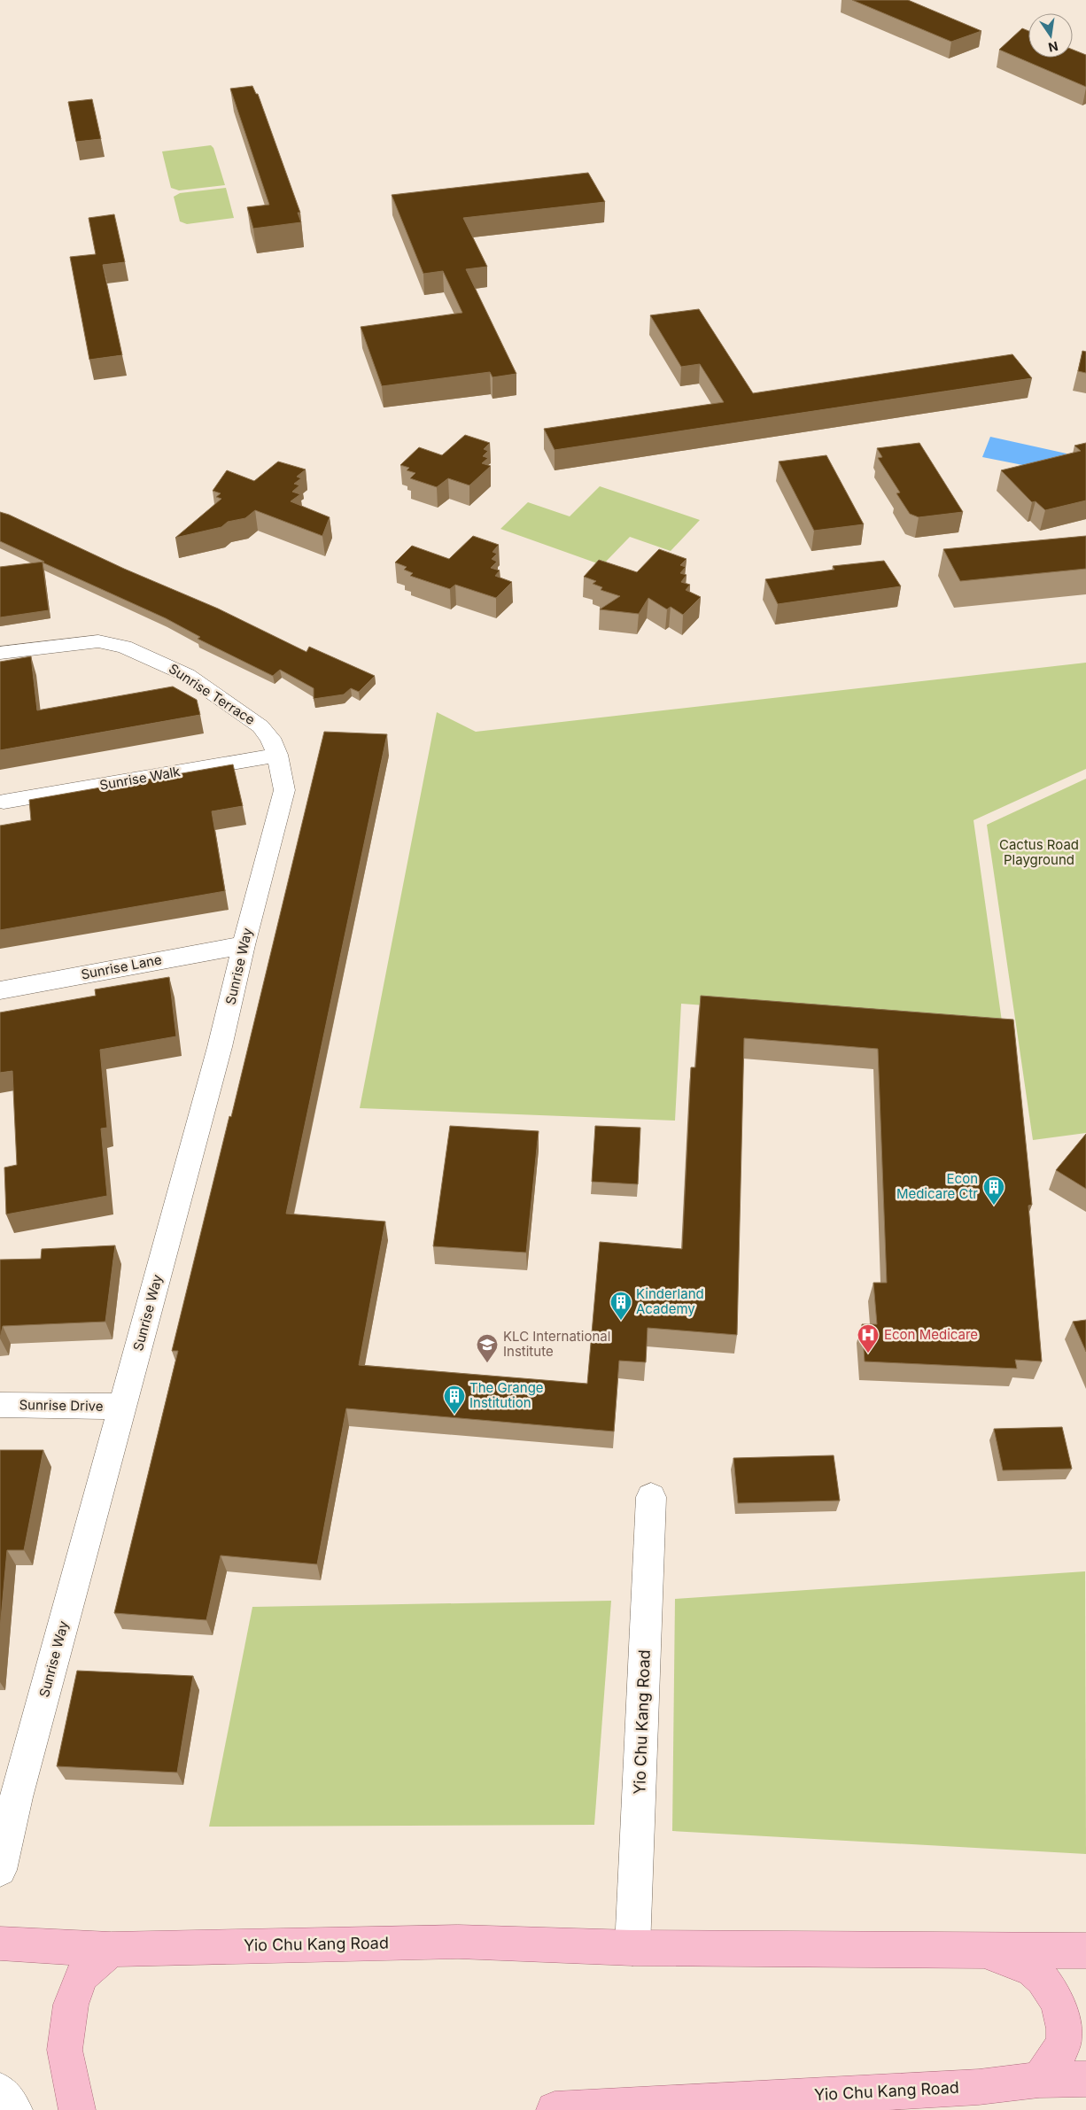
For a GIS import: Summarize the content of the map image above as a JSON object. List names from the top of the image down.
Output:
{
  "streets": {
    "main road": ["Yio Chu Kang Road"],
    "street": [
      "Sunrise Terrace",
      "Sunrise Walk",
      "Sunrise Way",
      "Sunrise Lane",
      "Sunrise Drive"
    ]
  },
  "crossings": [
    ["Sunrise Terrace", "Sunrise Walk"],
    ["Sunrise Terrace", "Sunrise Way"],
    ["Sunrise Walk", "Sunrise Way"],
    ["Sunrise Way", "Sunrise Lane"],
    ["Sunrise Way", "Sunrise Drive"]
  ],
  "parks": ["Cactus Road Playground"],
  "places": {
    "building": ["Econ Medicare Ctr", "Kinderland Academy", "The Grange Institution"],
    "hospital": ["Econ Medicare"],
    "school or university": ["KLC International Institute"]
  },
  "north": "bottom"
}
